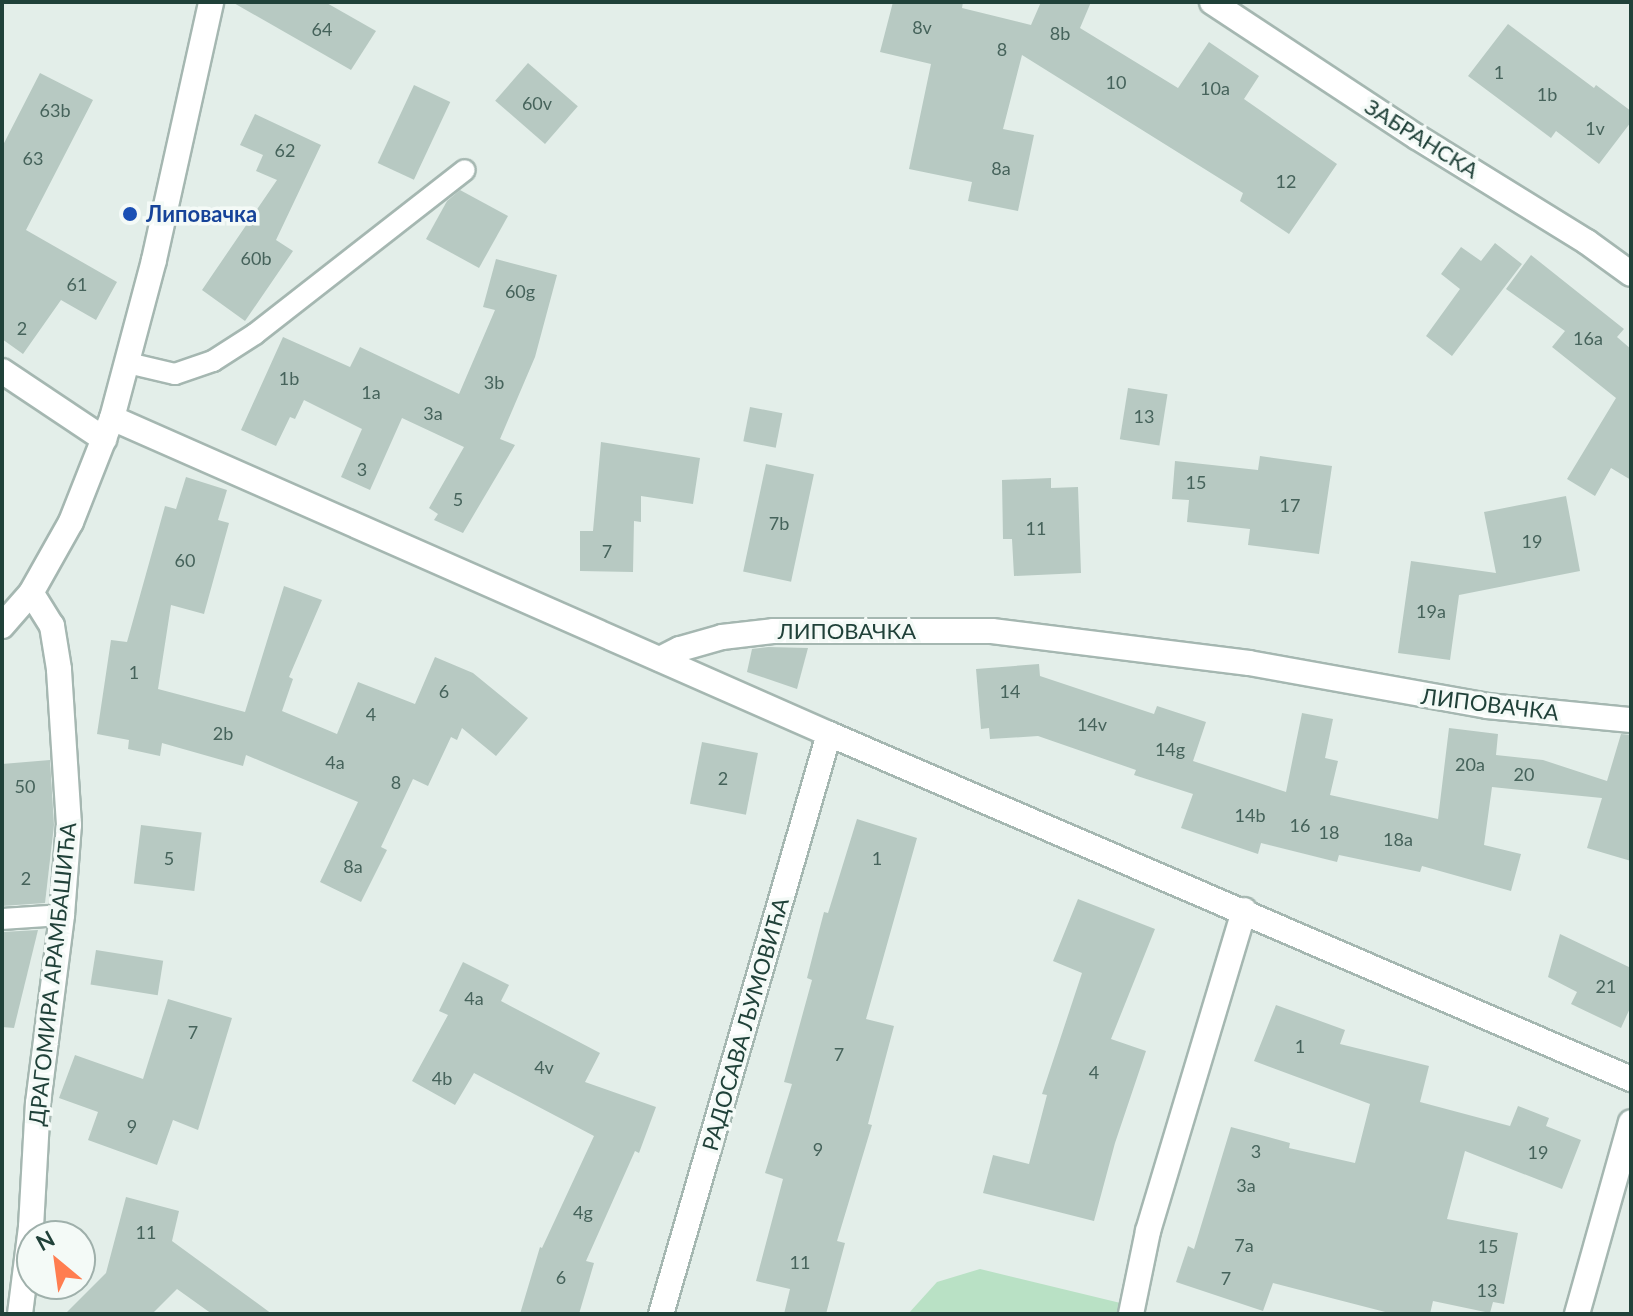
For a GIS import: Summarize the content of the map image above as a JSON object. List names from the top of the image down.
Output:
{
  "streets": {
    "street": [
      "ЗАБРАНСКА",
      "ЛИПОВАЧКА",
      "ДРАГОМИРА АРАМБАШИЋА",
      "РАДОСАВА ЉУМОВИЋА"
    ]
  },
  "places": ["Липовачка"],
  "house_numbers": [
    "8v",
    "64",
    "8b",
    "8",
    "1",
    "10",
    "10a",
    "1b",
    "60v",
    "63b",
    "1v",
    "62",
    "63",
    "8a",
    "12",
    "60b",
    "61",
    "60g",
    "2",
    "16a",
    "1b",
    "3b",
    "1a",
    "3a",
    "13",
    "3",
    "15",
    "5",
    "17",
    "7b",
    "11",
    "19",
    "7",
    "60",
    "19a",
    "1",
    "6",
    "14",
    "4",
    "14v",
    "2b",
    "14g",
    "4a",
    "20a",
    "20",
    "2",
    "8",
    "50",
    "14b",
    "16",
    "18",
    "18a",
    "5",
    "1",
    "8a",
    "2",
    "21",
    "4a",
    "7",
    "1",
    "7",
    "4v",
    "4",
    "4b",
    "9",
    "9",
    "3",
    "19",
    "3a",
    "4g",
    "11",
    "7a",
    "15",
    "11",
    "6",
    "7",
    "13"
  ],
  "north": "top left"
}
